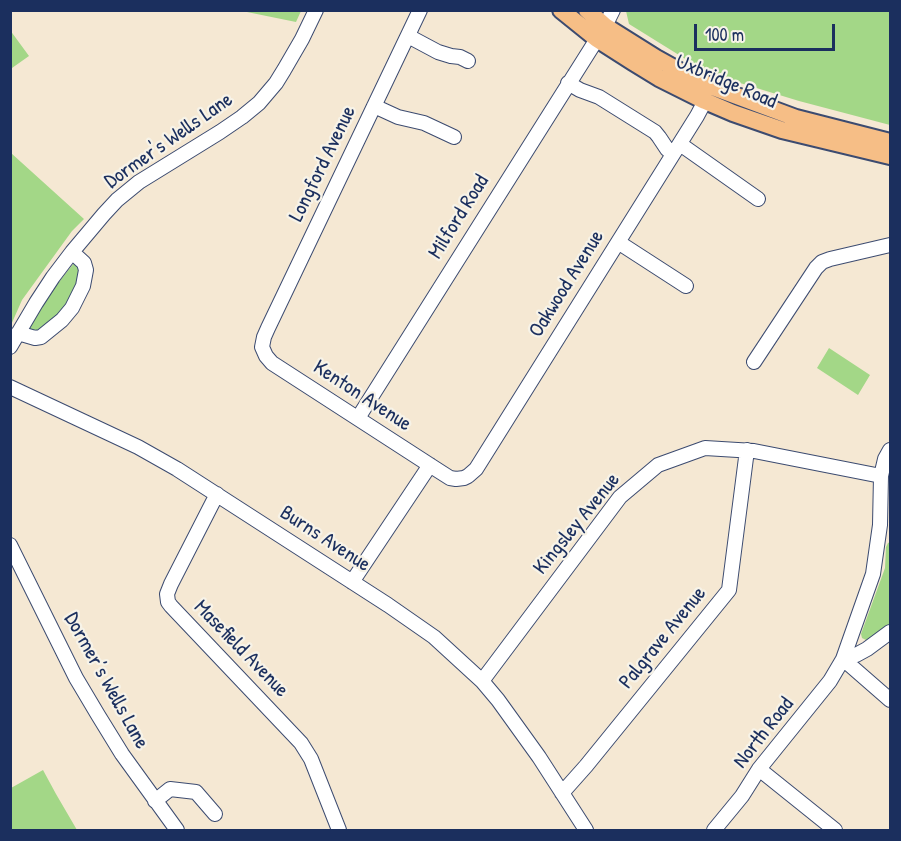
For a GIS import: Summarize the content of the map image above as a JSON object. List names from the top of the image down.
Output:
{
  "streets": {
    "main road": ["Uxbridge Road"],
    "street": [
      "Dormer's Wells Lane",
      "Longford Avenue",
      "Milford Road",
      "Oakwood Avenue",
      "Kenton Avenue",
      "Kingsley Avenue",
      "Burns Avenue",
      "Palgrave Avenue",
      "Masefield Avenue",
      "Dormer’s Wells Lane",
      "North Road"
    ]
  },
  "crossings": [
    ["Uxbridge Road", "Milford Road"],
    ["Uxbridge Road", "Oakwood Avenue"],
    ["Longford Avenue", "Kenton Avenue"],
    ["Milford Road", "Kenton Avenue"],
    ["Oakwood Avenue", "Kenton Avenue"],
    ["Kingsley Avenue", "Burns Avenue"],
    ["Kingsley Avenue", "Palgrave Avenue"],
    ["Kingsley Avenue", "North Road"],
    ["Burns Avenue", "Palgrave Avenue"],
    ["Burns Avenue", "Masefield Avenue"]
  ],
  "scale_bar": "100 m"
}
